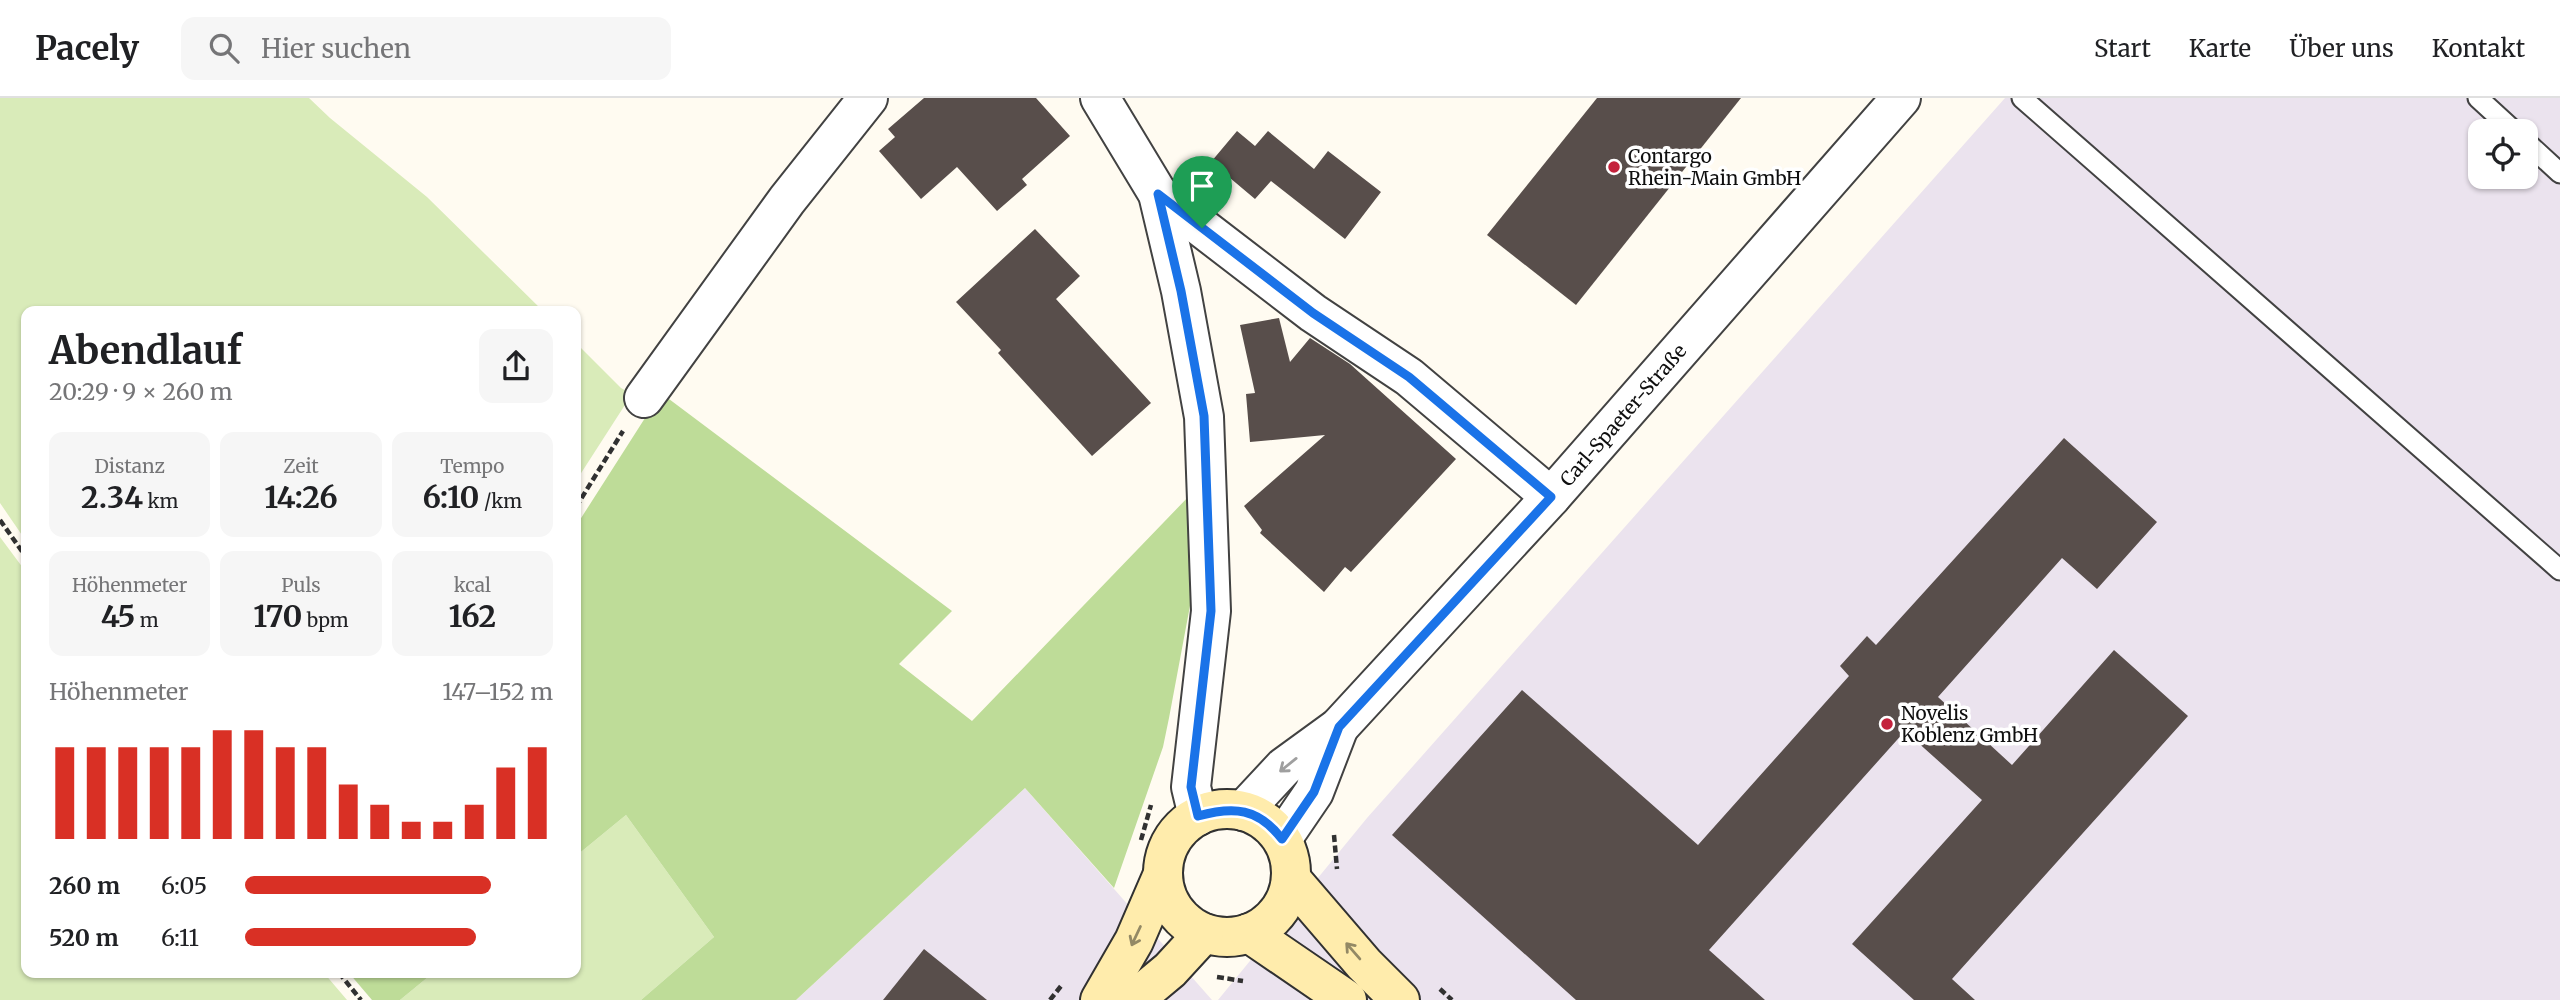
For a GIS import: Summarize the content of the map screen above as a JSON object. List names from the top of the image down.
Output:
{
  "streets": {
    "street": ["Carl-Spaeter-Straße"]
  },
  "places": ["Contargo Rhein-Main GmbH", "Novelis Koblenz GmbH"],
  "page": {
    "header": "Pacely",
    "search": "Hier suchen",
    "nav": [
      "Start",
      "Karte",
      "Über uns",
      "Kontakt"
    ],
    "heading": ["Abendlauf", "20:29 · 9 × 260 m"],
    "stats": [
      ["Distanz", "2.34 km"],
      ["Zeit", "14:26"],
      ["Tempo", "6:10 /km"],
      ["Höhenmeter", "45 m"],
      ["Puls", "170 bpm"],
      ["kcal", "162"]
    ],
    "chart": ["Höhenmeter", "147–152 m"],
    "list": [
      {
        "name": "260 m",
        "note": "6:05"
      },
      {
        "name": "520 m",
        "note": "6:11"
      }
    ]
  }
}
